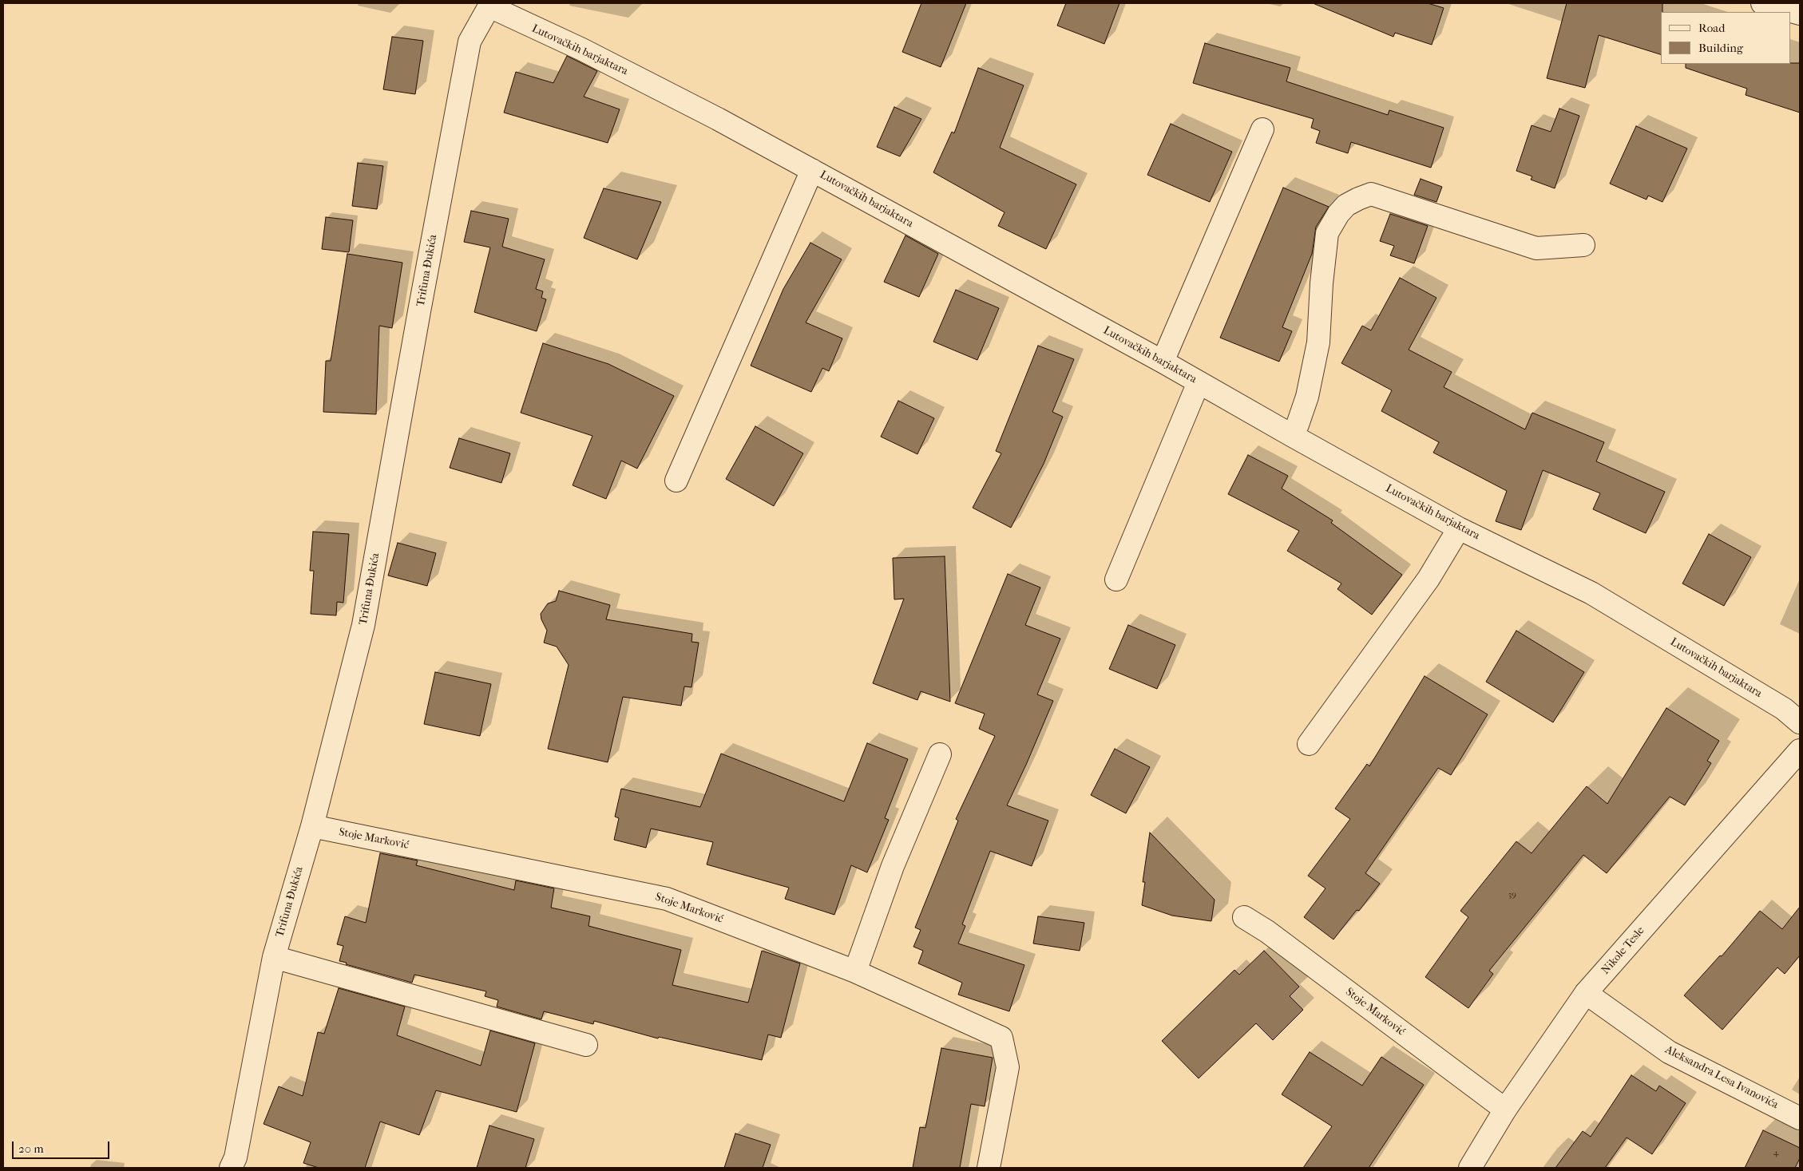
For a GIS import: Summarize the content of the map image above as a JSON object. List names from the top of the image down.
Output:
{
  "streets": {
    "street": [
      "Lutovačkih barjaktara",
      "Trifuna Đukića",
      "Stoje Marković",
      "Nikole Tesle",
      "Aleksandra Lesa Ivanovića"
    ]
  },
  "crossings": [
    ["Lutovačkih barjaktara", "Trifuna Đukića"],
    ["Trifuna Đukića", "Stoje Marković"],
    ["Stoje Marković", "Nikole Tesle"],
    ["Nikole Tesle", "Aleksandra Lesa Ivanovića"]
  ],
  "house_numbers": ["39", "4"],
  "legend": ["Road", "Building"],
  "scale_bar": "20 m"
}
